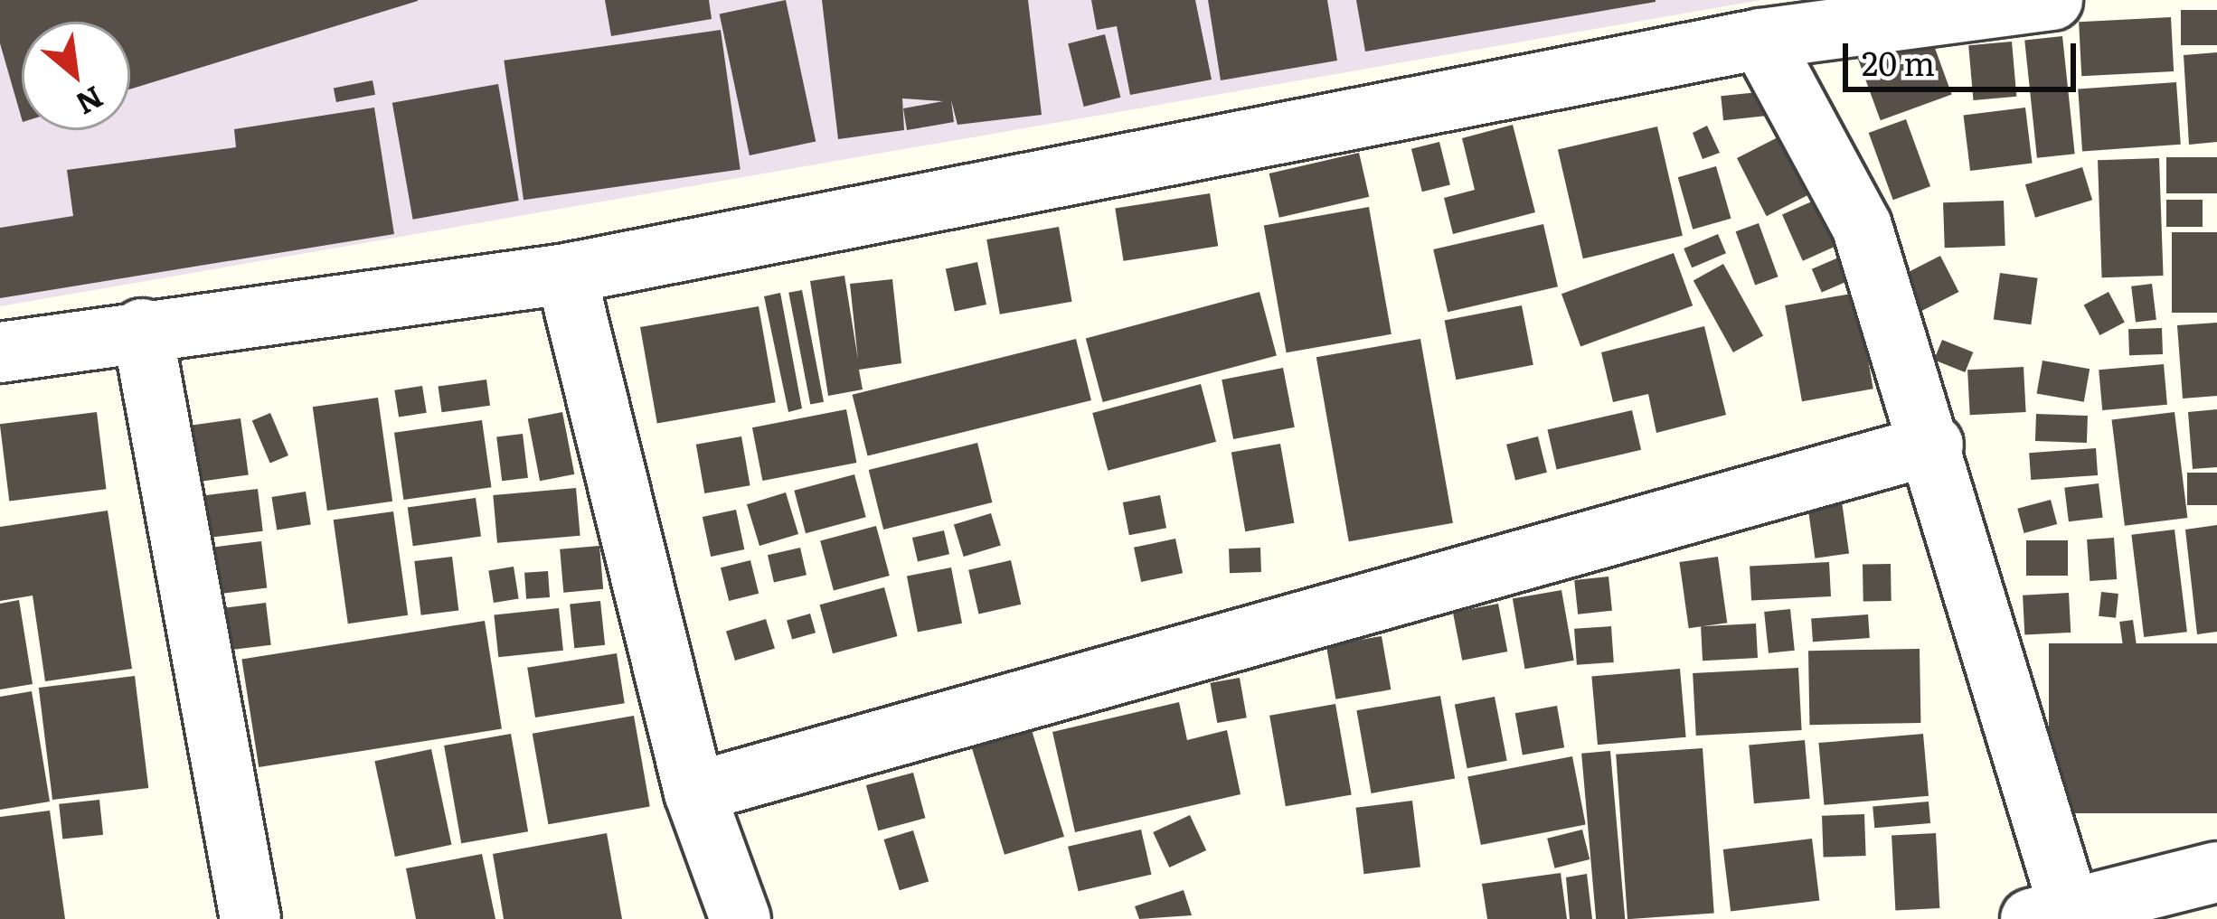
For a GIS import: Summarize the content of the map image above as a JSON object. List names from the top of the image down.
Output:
{
  "scale_bar": "20 m",
  "north": "bottom right"
}
